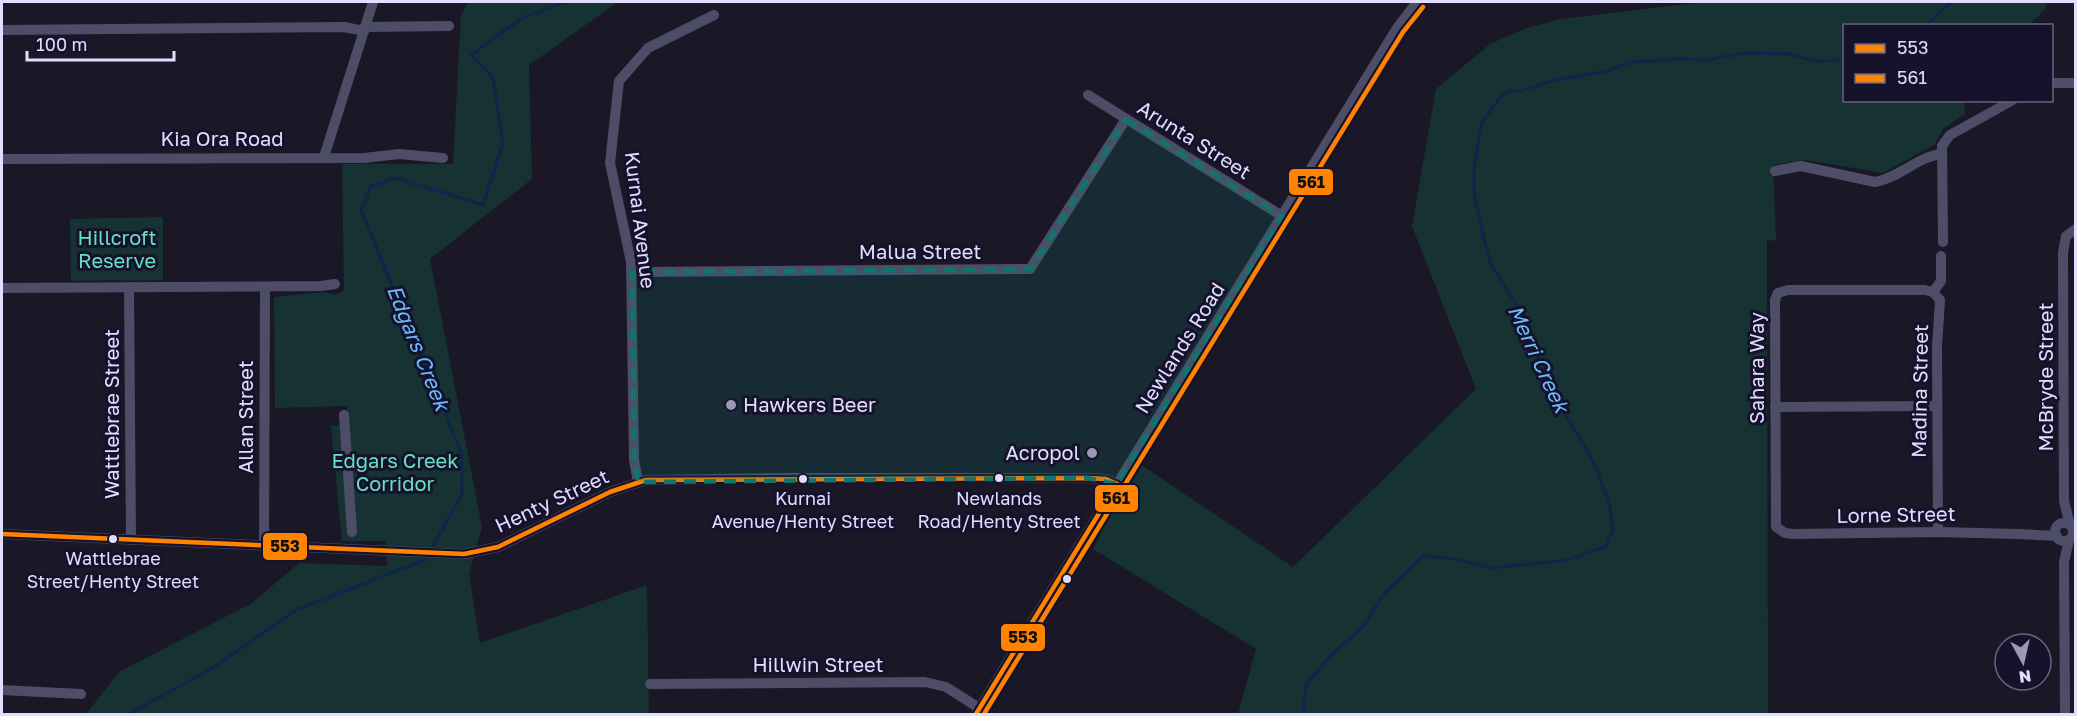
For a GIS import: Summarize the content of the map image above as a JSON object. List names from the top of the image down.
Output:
{
  "streets": {
    "street": [
      "Kia Ora Road",
      "Arunta Street",
      "Kurnai Avenue",
      "Malua Street",
      "Newlands Road",
      "Sahara Way",
      "McBryde Street",
      "Madina Street",
      "Wattlebrae Street",
      "Allan Street",
      "Henty Street",
      "Lorne Street",
      "Hillwin Street"
    ]
  },
  "crossings": [
    ["Arunta Street", "Malua Street"],
    ["Arunta Street", "Newlands Road"],
    ["Kurnai Avenue", "Malua Street"],
    ["Kurnai Avenue", "Henty Street"],
    ["Newlands Road", "Henty Street"],
    ["Newlands Road", "Hillwin Street"],
    ["Sahara Way", "Madina Street"],
    ["Sahara Way", "Lorne Street"],
    ["McBryde Street", "Lorne Street"],
    ["Madina Street", "Lorne Street"],
    ["Wattlebrae Street", "Henty Street"],
    ["Allan Street", "Henty Street"]
  ],
  "water": ["Edgars Creek", "Merri Creek"],
  "parks": ["Hillcroft Reserve", "Edgars Creek Corridor"],
  "places": [
    "Hawkers Beer",
    "Acropol",
    "Newlands Road/Henty Street",
    "Kurnai Avenue/Henty Street",
    "Wattlebrae Street/Henty Street"
  ],
  "lines": ["transit line 561", "transit line 553"],
  "legend": ["553", "561"],
  "scale_bar": "100 m",
  "north": "bottom"
}
